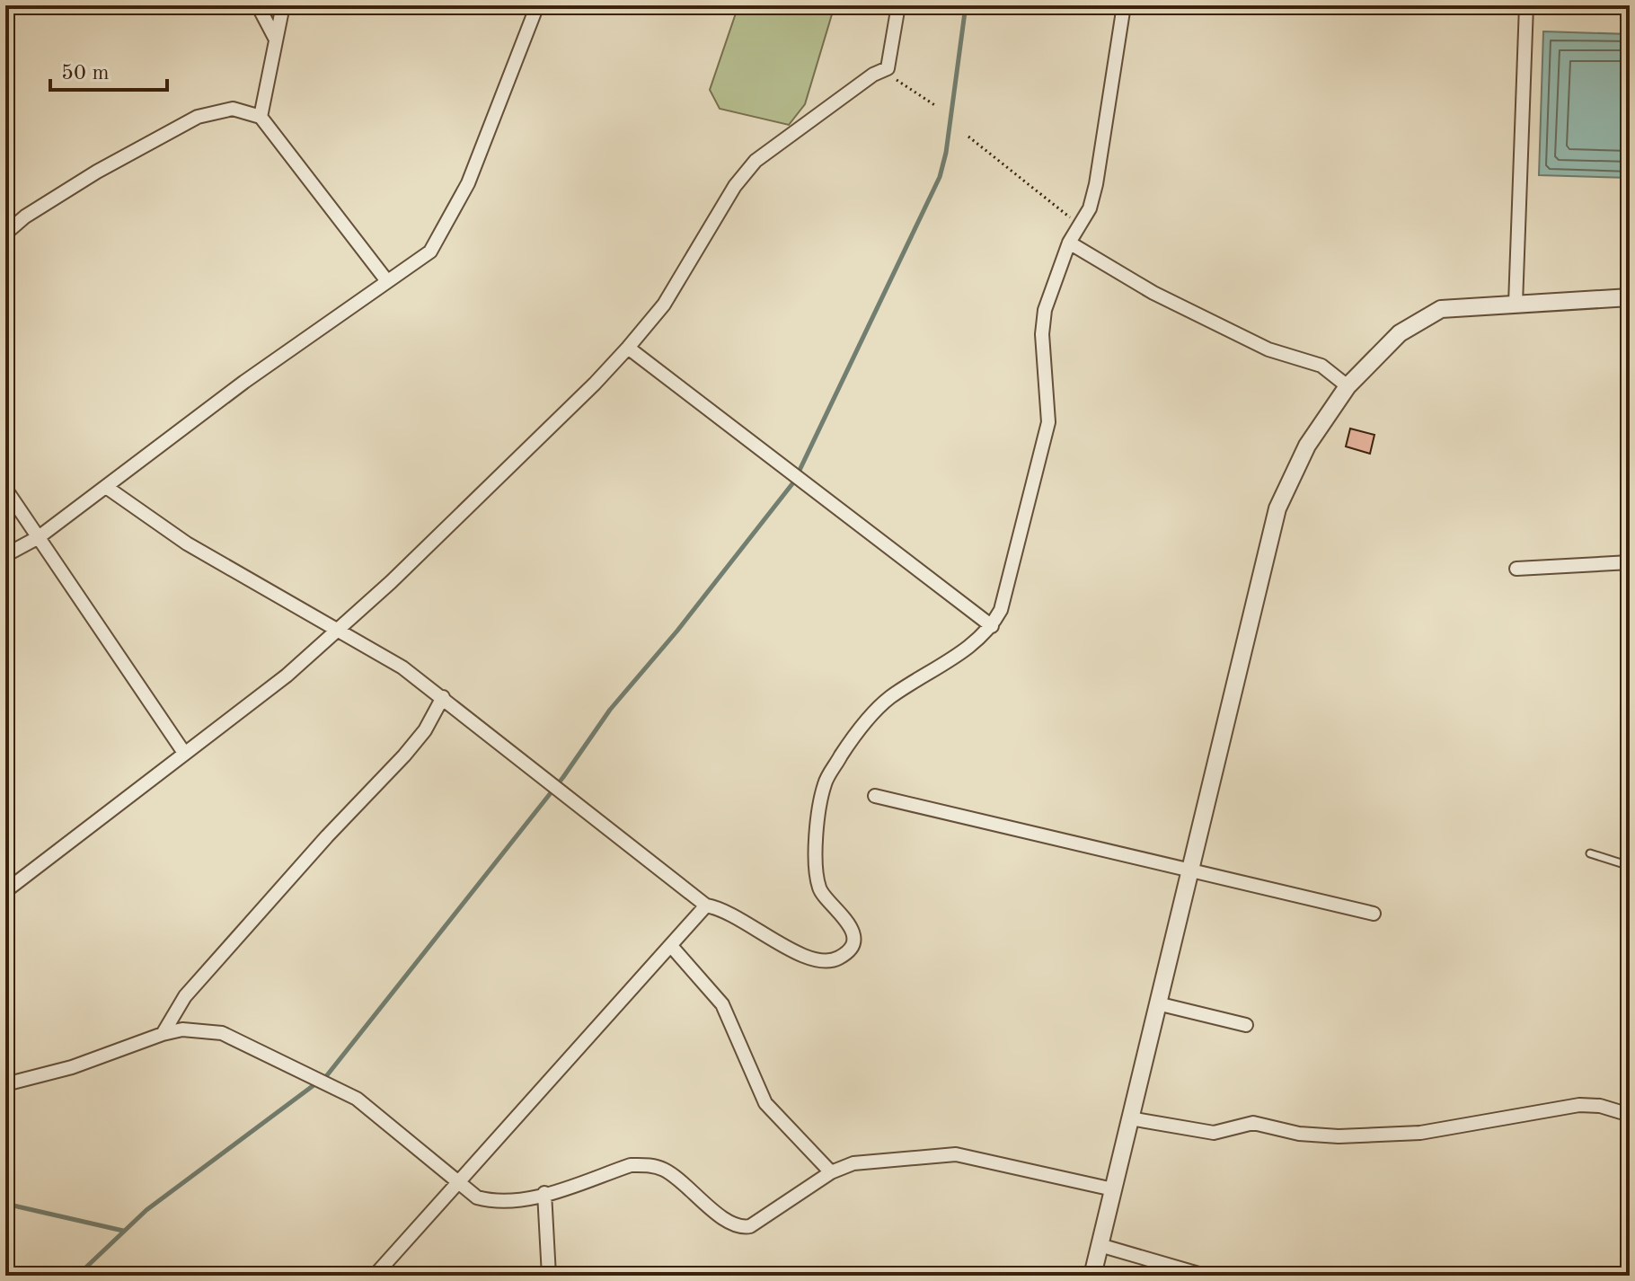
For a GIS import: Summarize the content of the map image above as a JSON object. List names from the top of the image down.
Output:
{
  "scale_bar": "50 m"
}
